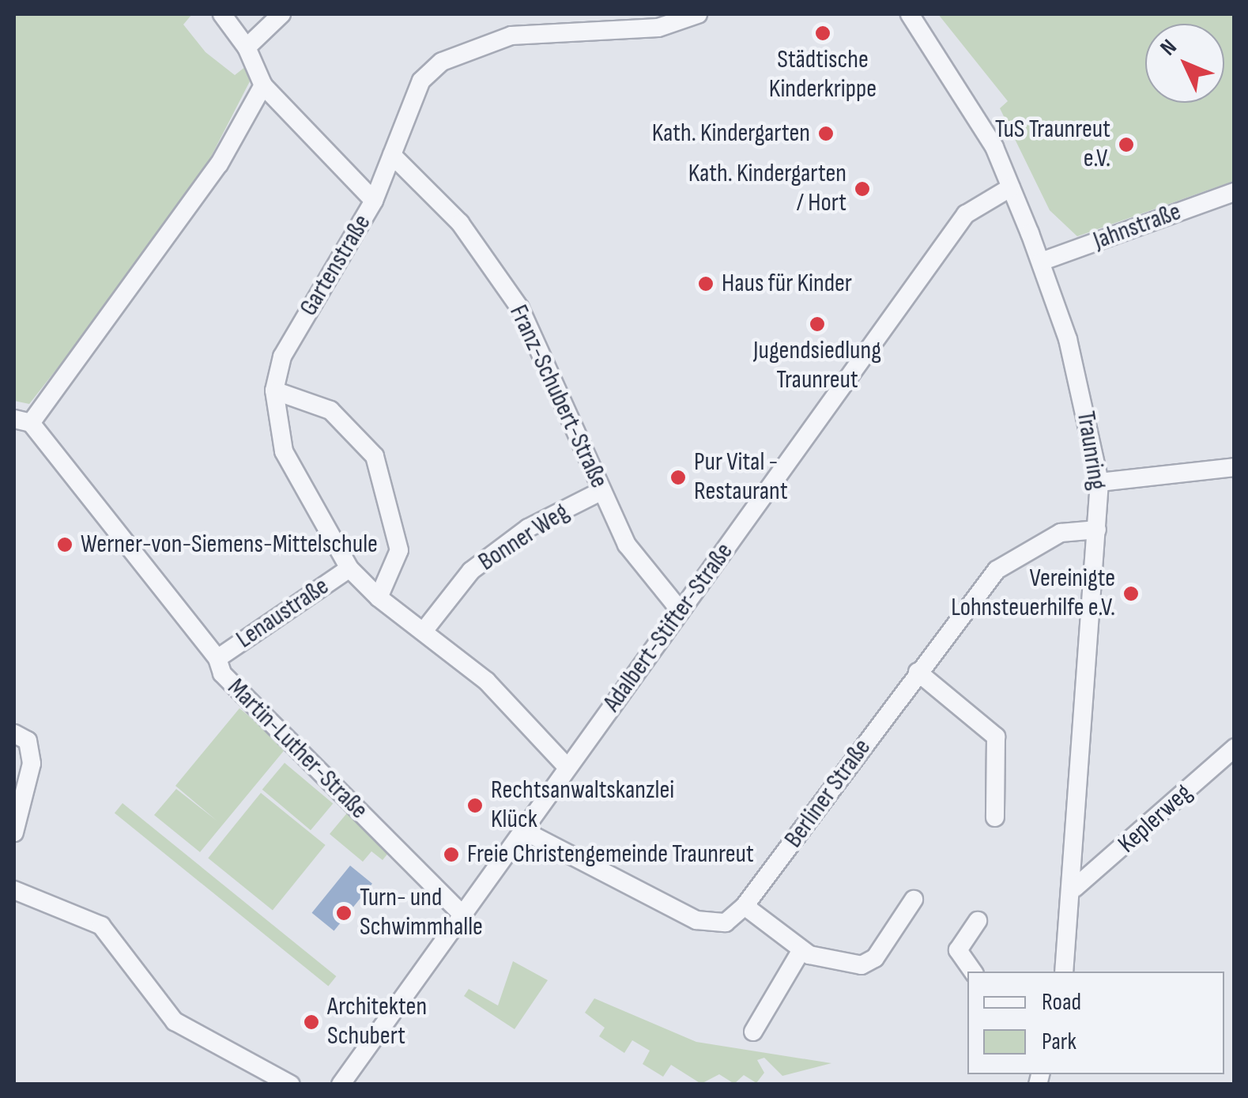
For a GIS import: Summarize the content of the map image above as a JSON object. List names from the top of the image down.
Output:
{
  "streets": {
    "street": [
      "Jahnstraße",
      "Gartenstraße",
      "Franz-Schubert-Straße",
      "Traunring",
      "Bonner Weg",
      "Lenaustraße",
      "Adalbert-Stifter-Straße",
      "Martin-Luther-Straße",
      "Berliner Straße",
      "Keplerweg"
    ]
  },
  "crossings": [
    ["Jahnstraße", "Traunring"],
    ["Gartenstraße", "Bonner Weg"],
    ["Gartenstraße", "Lenaustraße"],
    ["Gartenstraße", "Adalbert-Stifter-Straße"],
    ["Gartenstraße", "Martin-Luther-Straße"],
    ["Franz-Schubert-Straße", "Bonner Weg"],
    ["Franz-Schubert-Straße", "Adalbert-Stifter-Straße"],
    ["Traunring", "Adalbert-Stifter-Straße"],
    ["Traunring", "Berliner Straße"],
    ["Traunring", "Keplerweg"],
    ["Lenaustraße", "Martin-Luther-Straße"],
    ["Adalbert-Stifter-Straße", "Martin-Luther-Straße"],
    ["Adalbert-Stifter-Straße", "Berliner Straße"]
  ],
  "places": [
    "Städtische Kinderkrippe",
    "Kath. Kindergarten",
    "TuS Traunreut e.V.",
    "Kath. Kindergarten / Hort",
    "Haus für Kinder",
    "Jugendsiedlung Traunreut",
    "Pur Vital - Restaurant",
    "Werner-von-Siemens-Mittelschule",
    "Vereinigte Lohnsteuerhilfe e.V.",
    "Rechtsanwaltskanzlei Klück",
    "Freie Christengemeinde Traunreut",
    "Turn- und Schwimmhalle",
    "Architekten Schubert"
  ],
  "legend": ["Road", "Park"],
  "north": "top left"
}
